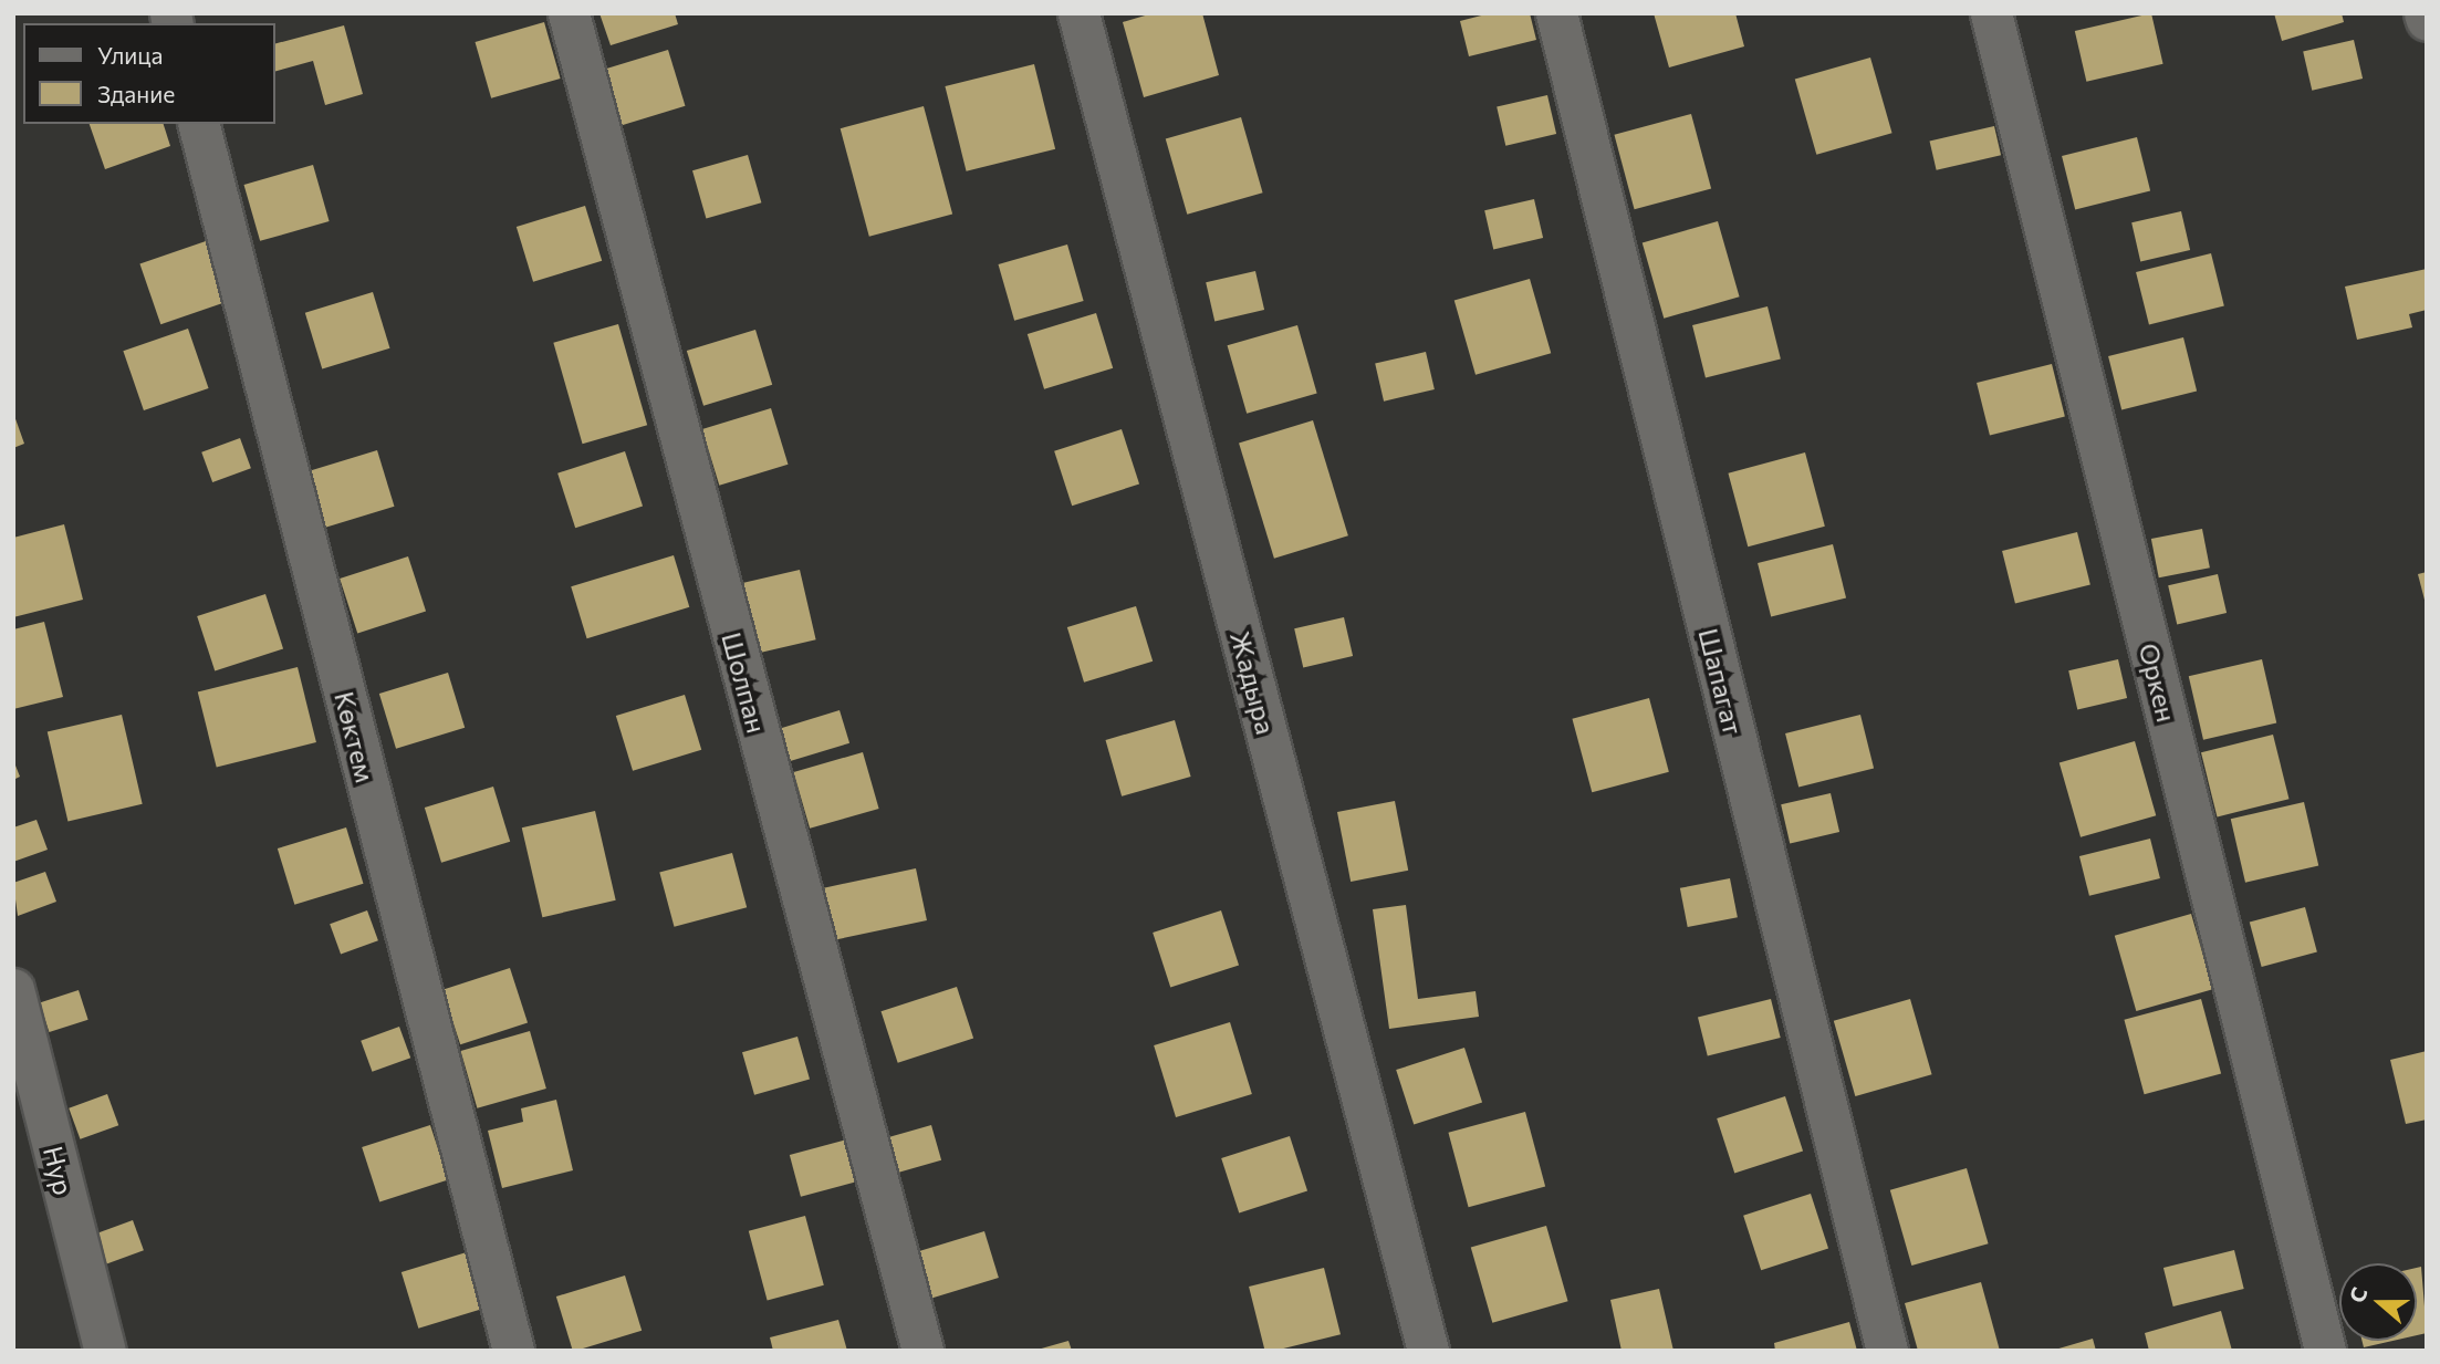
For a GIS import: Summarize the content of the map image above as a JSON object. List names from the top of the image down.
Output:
{
  "streets": {
    "street": [
      "Шапагат",
      "Шолпан",
      "Жадыра",
      "Оркен",
      "Көктем",
      "Нур"
    ]
  },
  "legend": ["Улица", "Здание"],
  "north": "left"
}
